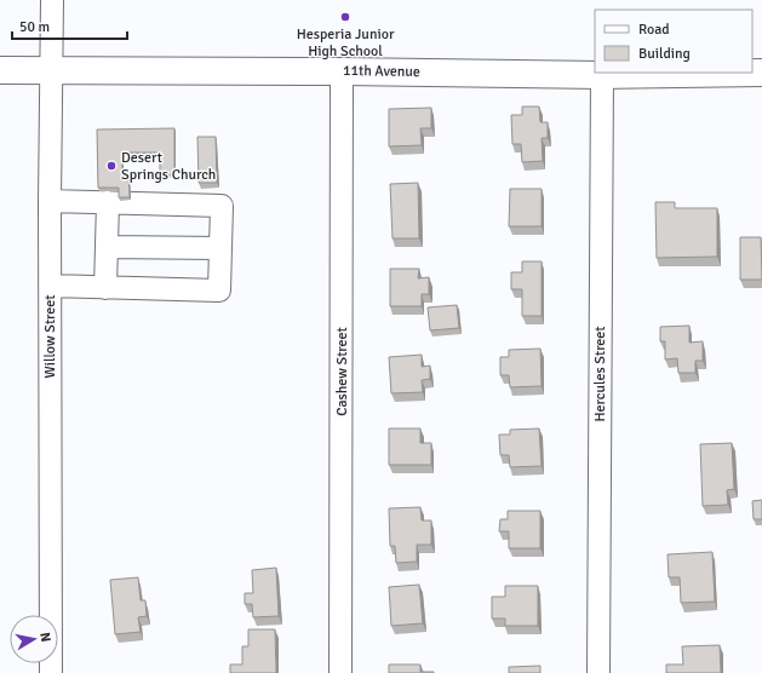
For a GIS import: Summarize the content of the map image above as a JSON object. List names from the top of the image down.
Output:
{
  "streets": {
    "main road": ["11th Avenue"],
    "street": ["Willow Street", "Cashew Street", "Hercules Street"]
  },
  "crossings": [
    ["11th Avenue", "Willow Street"],
    ["11th Avenue", "Cashew Street"],
    ["11th Avenue", "Hercules Street"]
  ],
  "places": ["Hesperia Junior High School", "Desert Springs Church"],
  "legend": ["Road", "Building"],
  "scale_bar": "50 m",
  "north": "right"
}
